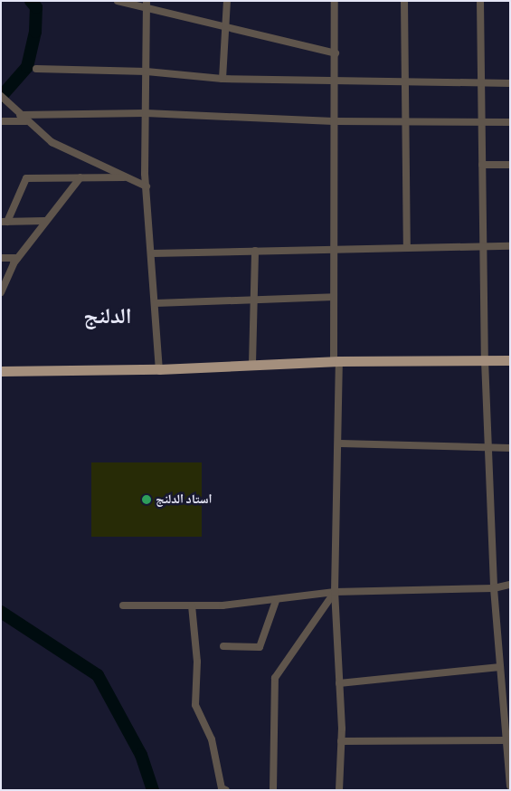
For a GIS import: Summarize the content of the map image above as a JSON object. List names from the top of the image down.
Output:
{
  "districts": ["الدلنج"],
  "places": ["استاد الدلنج"]
}
